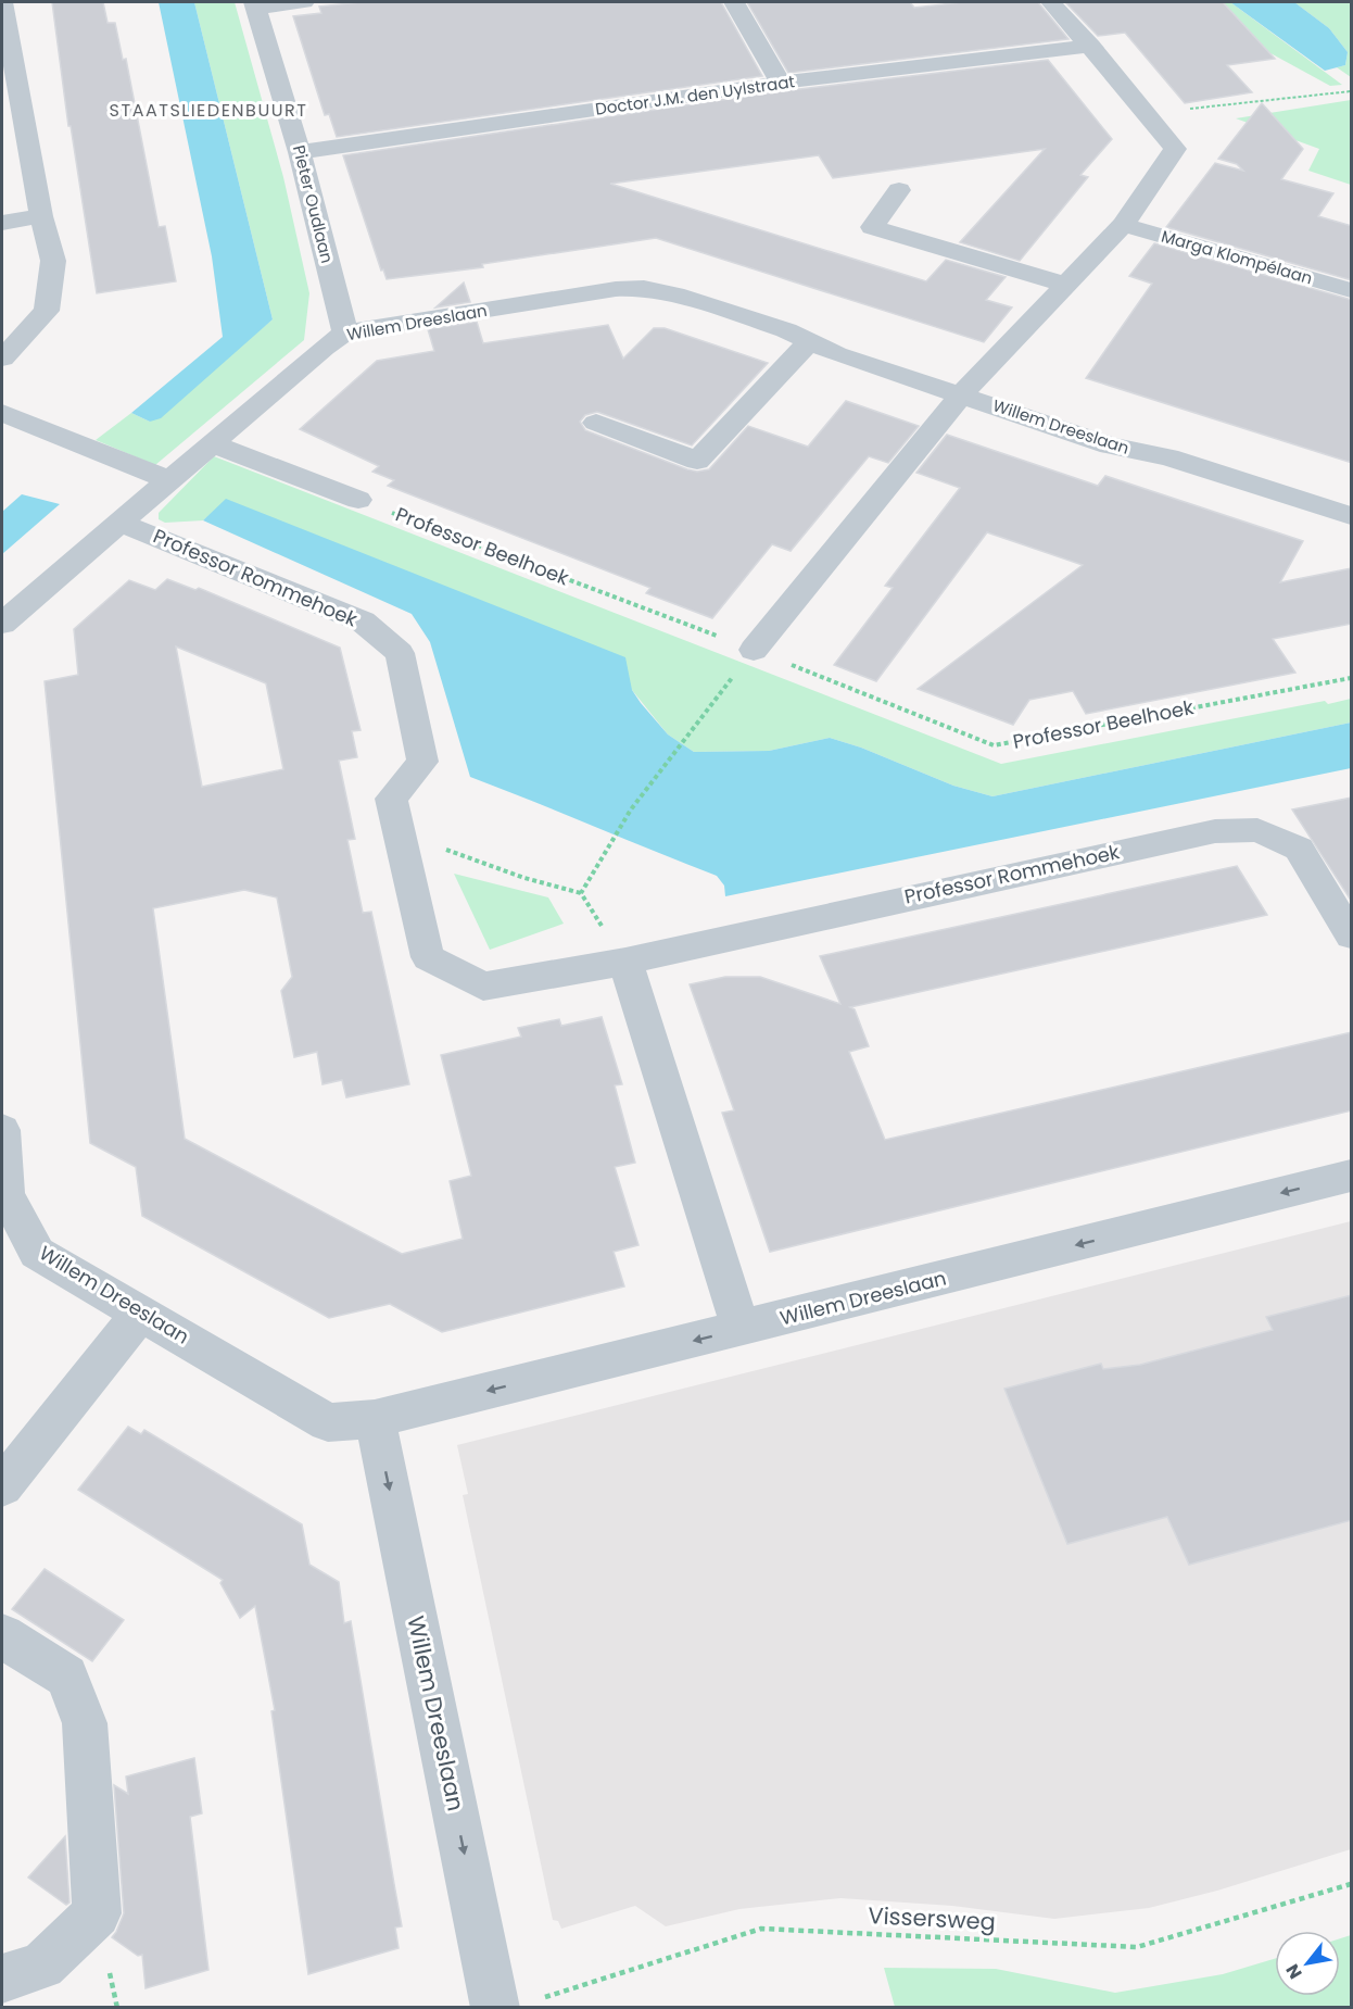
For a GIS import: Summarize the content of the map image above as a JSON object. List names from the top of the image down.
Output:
{
  "streets": {
    "street": [
      "Doctor J.M. den Uylstraat",
      "Pieter Oudlaan",
      "Marga Klompélaan",
      "Willem Dreeslaan",
      "Professor Rommehoek"
    ],
    "path": ["Professor Beelhoek", "Vissersweg"]
  },
  "crossings": [
    ["Doctor J.M. den Uylstraat", "Pieter Oudlaan"],
    ["Pieter Oudlaan", "Willem Dreeslaan"],
    ["Willem Dreeslaan", "Professor Rommehoek"],
    ["Willem Dreeslaan", "Vissersweg"]
  ],
  "districts": ["STAATSLIEDENBUURT"],
  "north": "bottom left"
}
